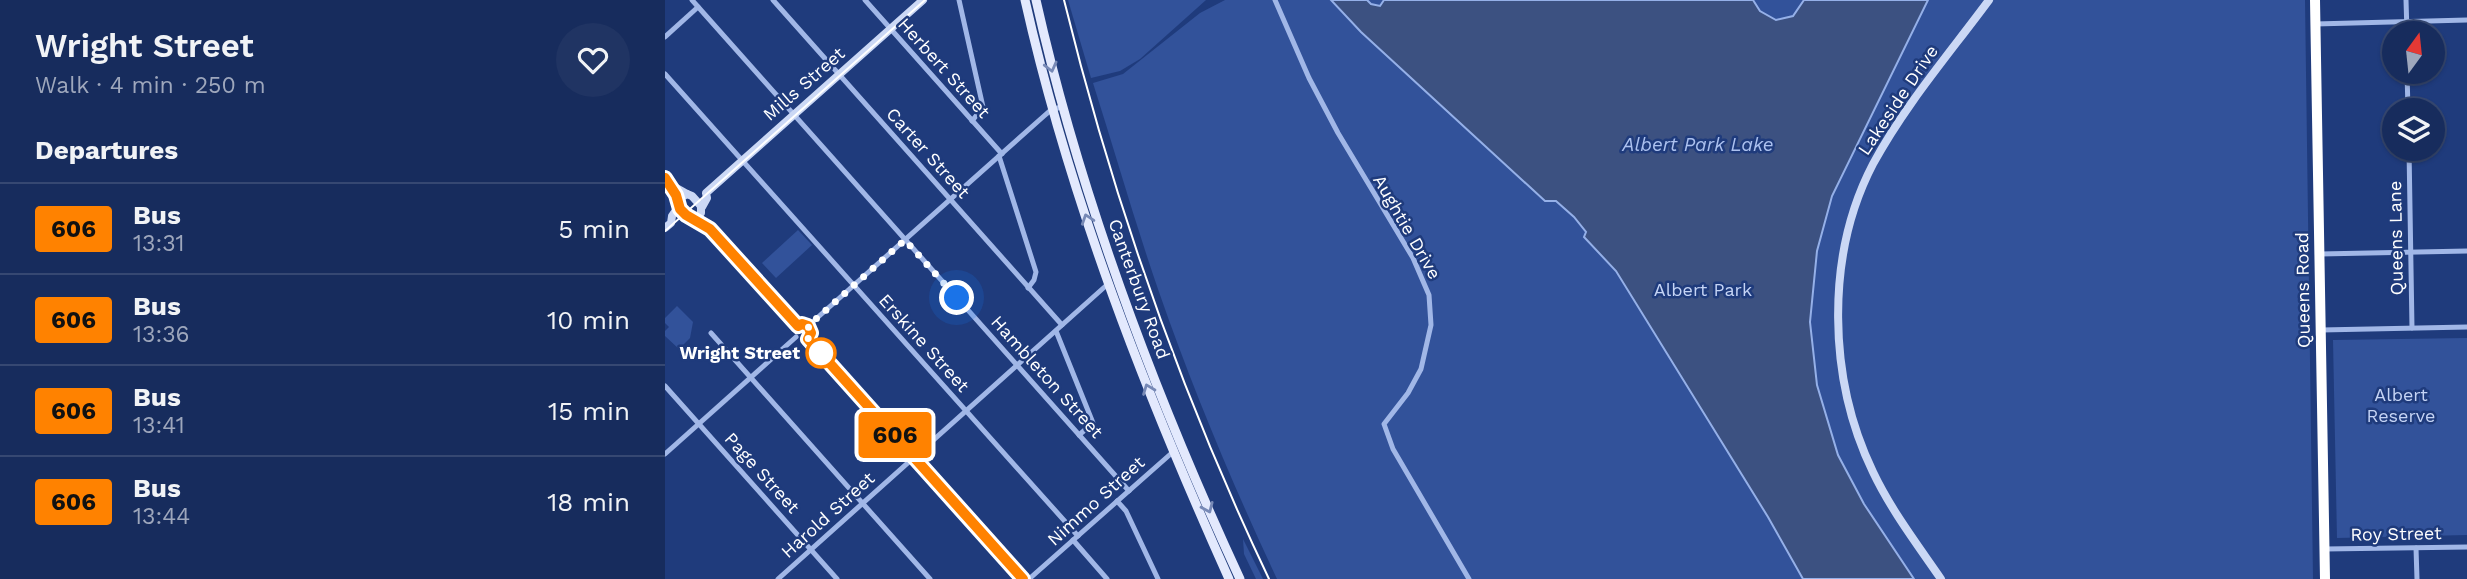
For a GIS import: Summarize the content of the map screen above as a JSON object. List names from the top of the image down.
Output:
{
  "streets": {
    "highway": ["Queens Road"],
    "main road": ["Canterbury Road"],
    "street": [
      "Herbert Street",
      "Mills Street",
      "Lakeside Drive",
      "Carter Street",
      "Aughtie Drive",
      "Queens Lane",
      "Erskine Street",
      "Hambleton Street",
      "Page Street",
      "Nimmo Street",
      "Harold Street",
      "Roy Street"
    ]
  },
  "crossings": [
    ["Herbert Street", "Mills Street"],
    ["Mills Street", "Carter Street"],
    ["Mills Street", "Erskine Street"],
    ["Mills Street", "Hambleton Street"],
    ["Carter Street", "Harold Street"],
    ["Canterbury Road", "Nimmo Street"],
    ["Canterbury Road", "Harold Street"],
    ["Queens Road", "Roy Street"],
    ["Erskine Street", "Nimmo Street"],
    ["Erskine Street", "Harold Street"],
    ["Hambleton Street", "Nimmo Street"],
    ["Hambleton Street", "Harold Street"],
    ["Page Street", "Harold Street"]
  ],
  "water": ["Albert Park Lake"],
  "parks": ["Albert Park", "Albert Reserve"],
  "places": ["Wright Street"],
  "lines": ["bus line 606"],
  "north": "top",
  "page": {
    "heading": [
      ["Wright Street", "Walk · 4 min · 250 m"],
      "Departures"
    ],
    "on_map": "606",
    "list": [
      {
        "mark": "606",
        "name": "Bus",
        "note": "13:31",
        "value": "5 min"
      },
      {
        "mark": "606",
        "name": "Bus",
        "note": "13:36",
        "value": "10 min"
      },
      {
        "mark": "606",
        "name": "Bus",
        "note": "13:41",
        "value": "15 min"
      },
      {
        "mark": "606",
        "name": "Bus",
        "note": "13:44",
        "value": "18 min"
      }
    ]
  }
}
